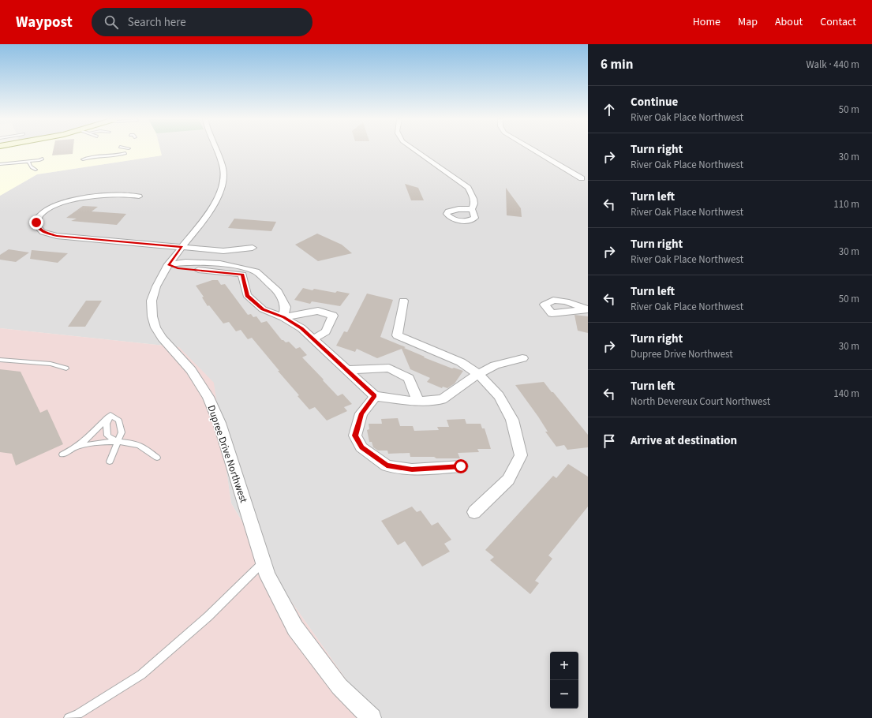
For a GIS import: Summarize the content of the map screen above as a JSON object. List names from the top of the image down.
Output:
{
  "streets": {
    "street": ["Dupree Drive Northwest"]
  },
  "page": {
    "header": "Waypost",
    "search": "Search here",
    "nav": [
      "Home",
      "Map",
      "About",
      "Contact"
    ],
    "heading": ["6 min", "Walk · 440 m"],
    "list": [
      ["Continue", "River Oak Place Northwest", "50 m"],
      ["Turn right", "River Oak Place Northwest", "30 m"],
      ["Turn left", "River Oak Place Northwest", "110 m"],
      ["Turn right", "River Oak Place Northwest", "30 m"],
      ["Turn left", "River Oak Place Northwest", "50 m"],
      ["Turn right", "Dupree Drive Northwest", "30 m"],
      ["Turn left", "North Devereux Court Northwest", "140 m"],
      "Arrive at destination"
    ],
    "map_buttons": ["+", "−"]
  }
}
